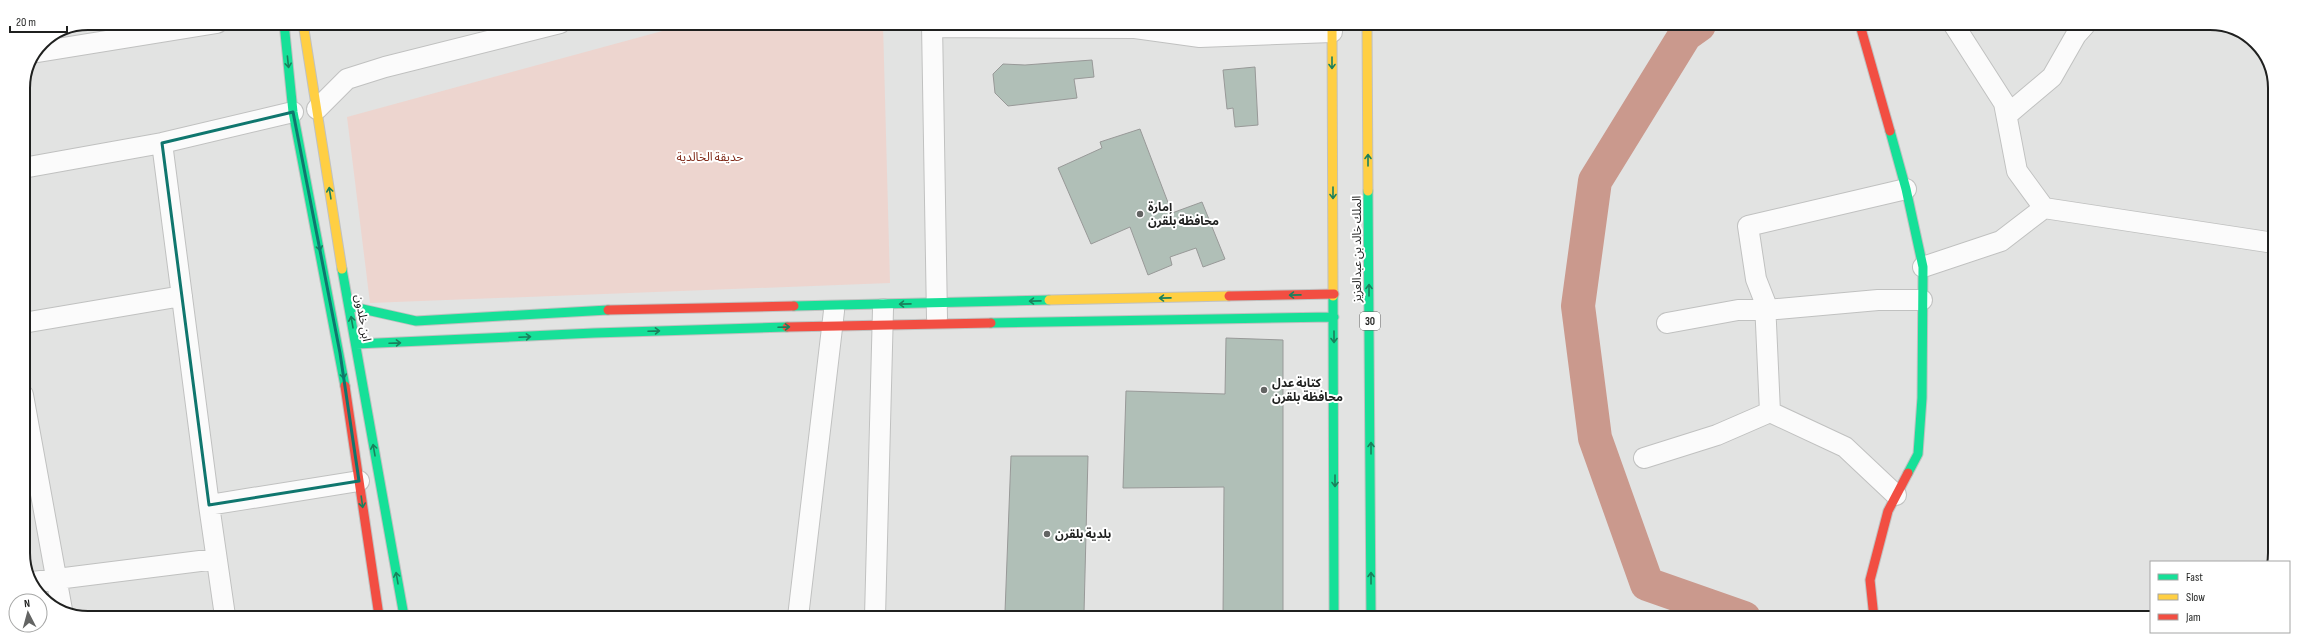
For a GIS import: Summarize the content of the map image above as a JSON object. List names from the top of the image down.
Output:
{
  "streets": {
    "main road": ["الملك خالد بن عبدالعزيز", "ابن خلدون", "30"]
  },
  "parks": ["حديقة الخالدية"],
  "places": ["إمارة محافظة بلقرن", "كتابة عدل محافظة بلقرن", "بلدية بلقرن"],
  "legend": ["Fast", "Slow", "Jam"],
  "scale_bar": "20 m",
  "north": "top"
}
